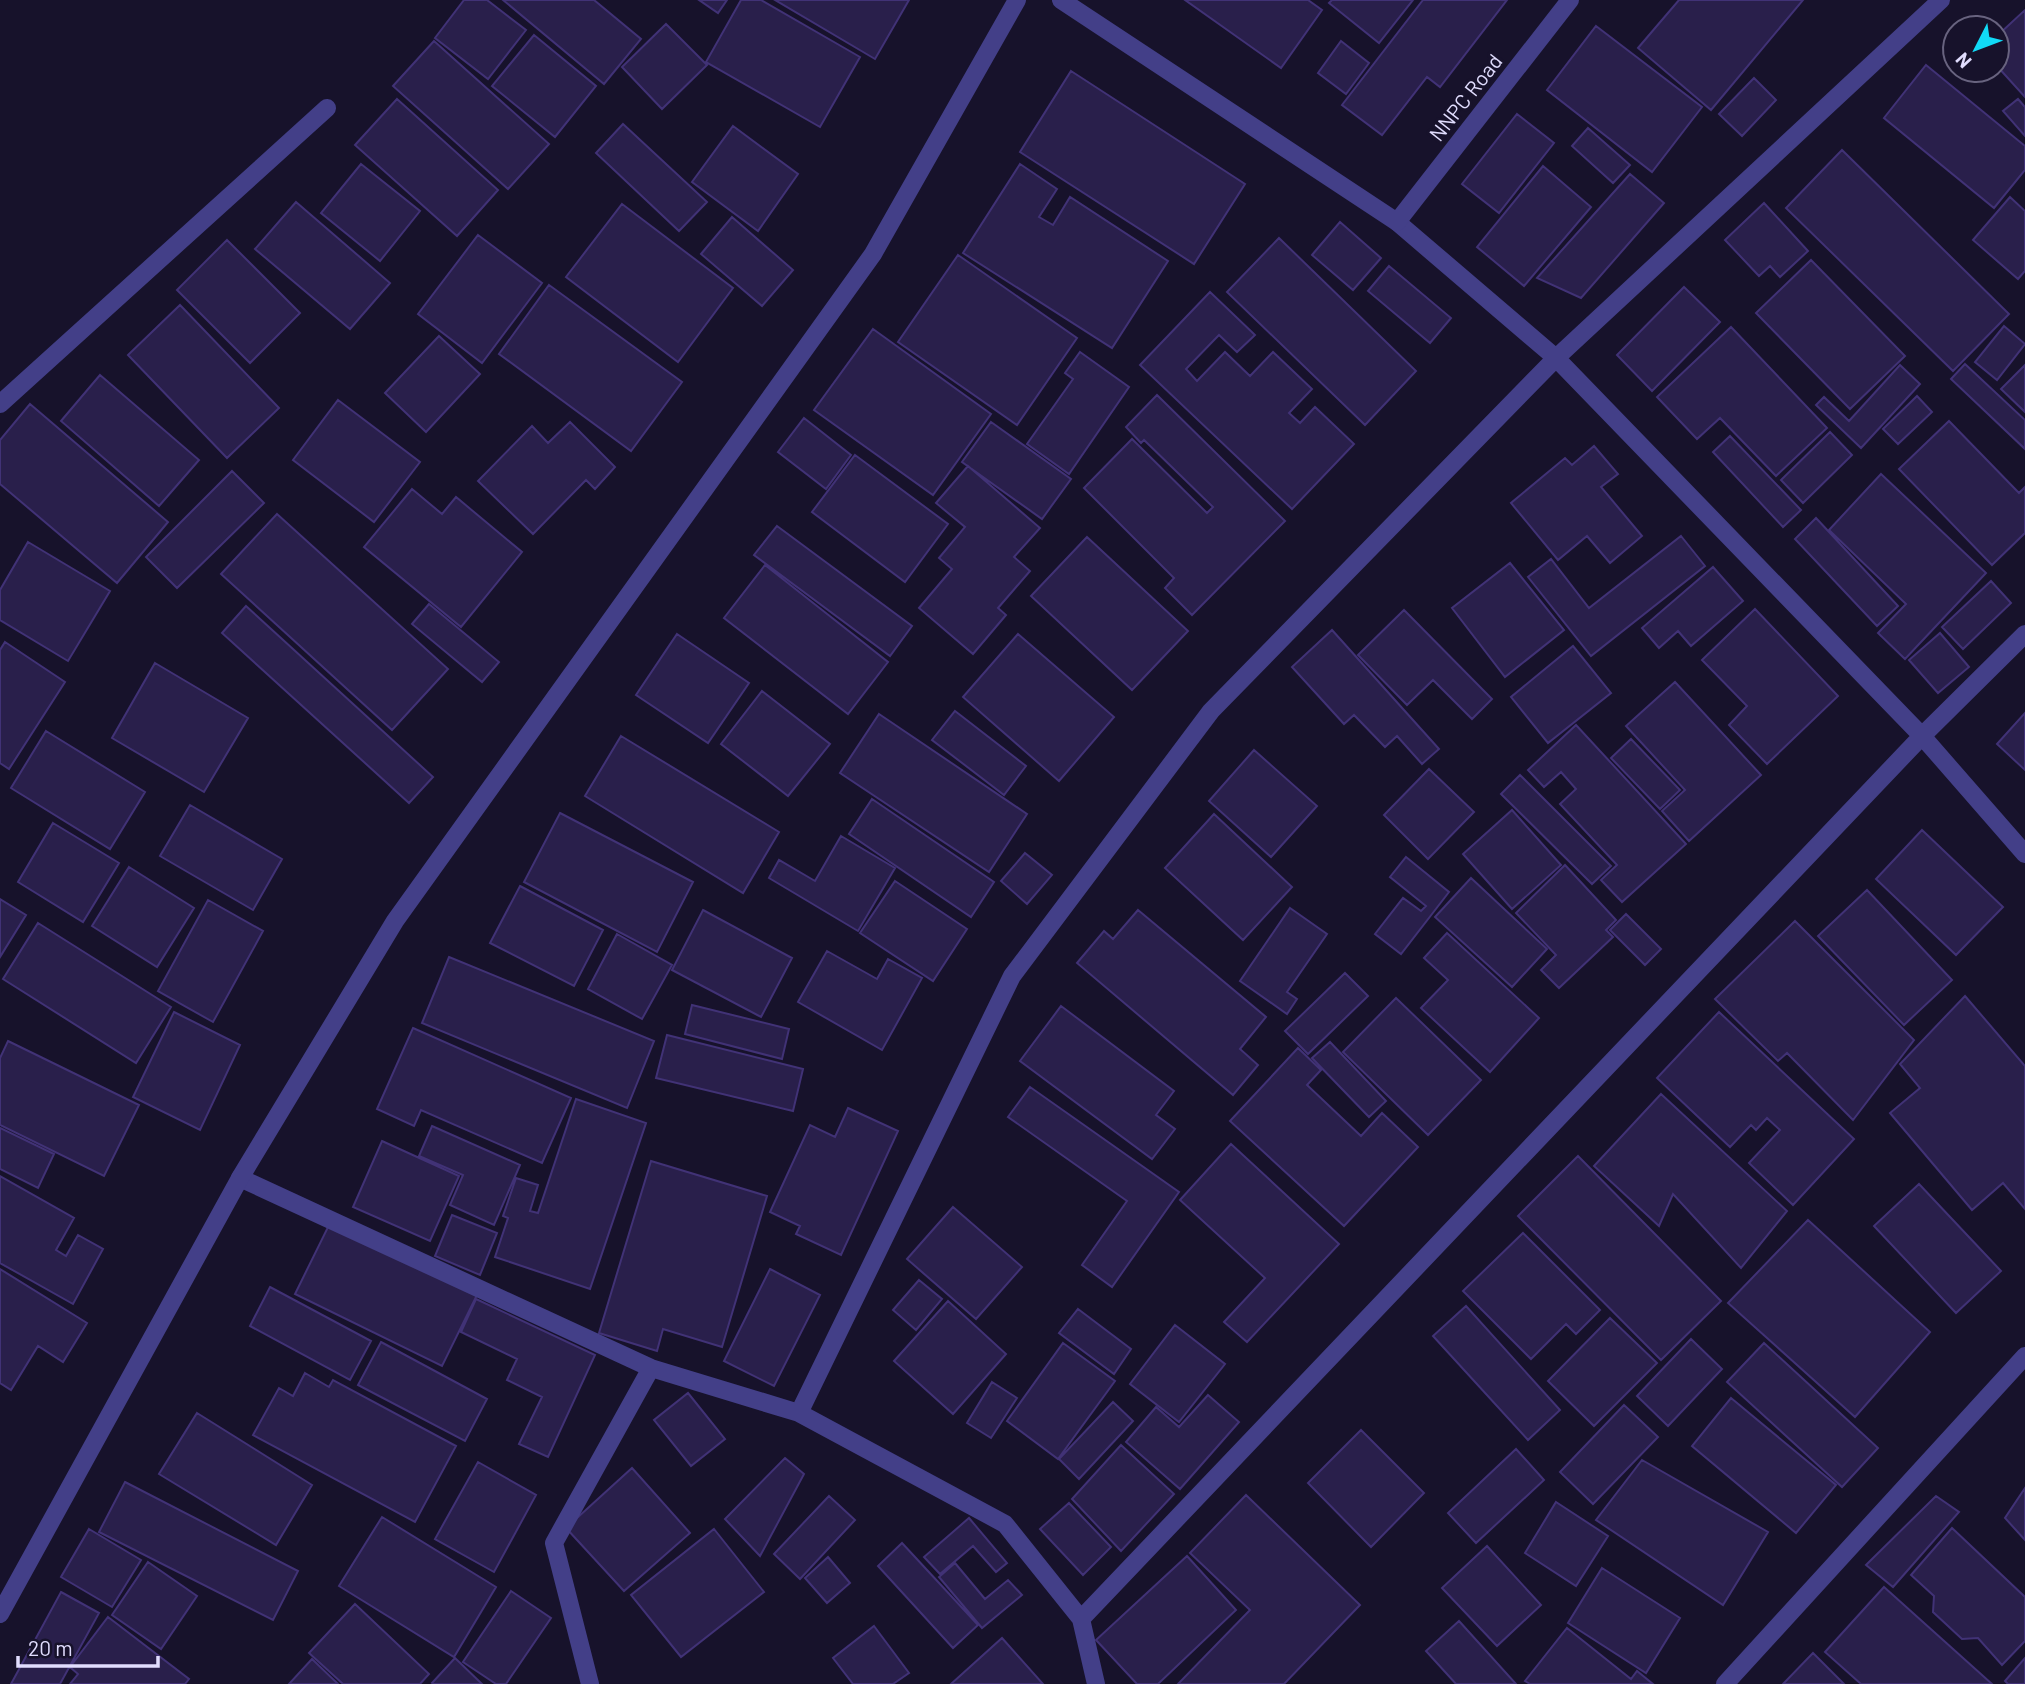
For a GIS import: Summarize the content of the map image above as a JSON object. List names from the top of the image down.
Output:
{
  "streets": {
    "street": ["NNPC Road"]
  },
  "scale_bar": "20 m",
  "north": "bottom left"
}
